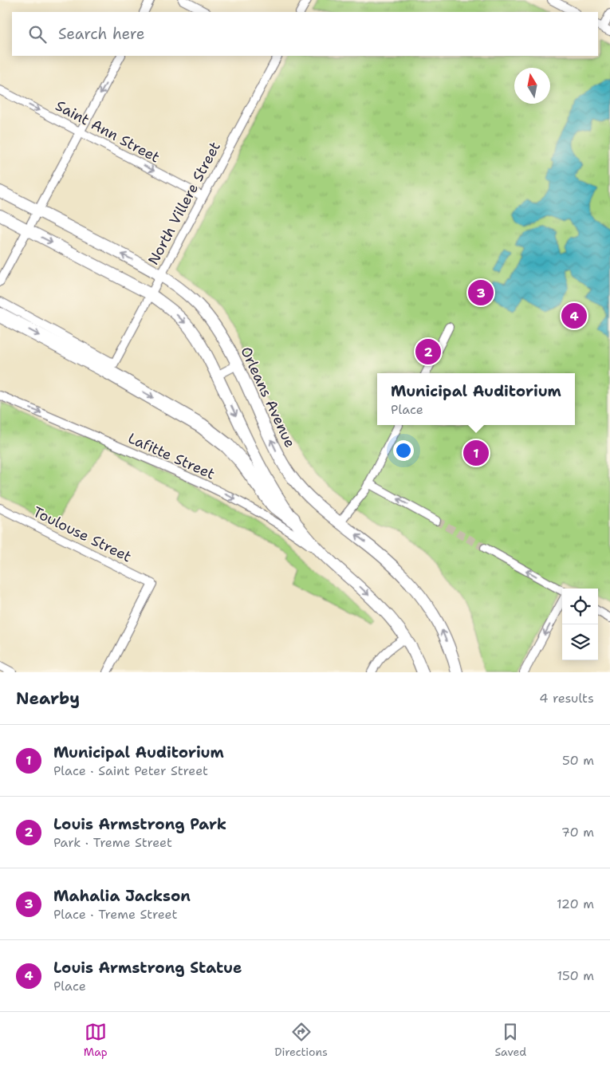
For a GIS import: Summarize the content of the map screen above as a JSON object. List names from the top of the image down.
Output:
{
  "streets": {
    "street": [
      "Saint Ann Street",
      "North Villere Street",
      "Orleans Avenue",
      "Lafitte Street",
      "Toulouse Street"
    ]
  },
  "crossings": [
    ["Saint Ann Street", "North Villere Street"],
    ["North Villere Street", "Orleans Avenue"]
  ],
  "one_way": ["Saint Ann Street", "Lafitte Street"],
  "north": "top",
  "page": {
    "search": "Search here",
    "pins": [
      "3",
      "4",
      "2",
      "1"
    ],
    "popup": ["Municipal Auditorium", "Place"],
    "heading": ["Nearby", "4 results"],
    "list": [
      {
        "mark": "1",
        "name": "Municipal Auditorium",
        "note": "Place · Saint Peter Street",
        "value": "50 m"
      },
      {
        "mark": "2",
        "name": "Louis Armstrong Park",
        "note": "Park · Treme Street",
        "value": "70 m"
      },
      {
        "mark": "3",
        "name": "Mahalia Jackson",
        "note": "Place · Treme Street",
        "value": "120 m"
      },
      {
        "mark": "4",
        "name": "Louis Armstrong Statue",
        "note": "Place",
        "value": "150 m"
      }
    ],
    "nav": ["Map", "Directions", "Saved"]
  }
}
